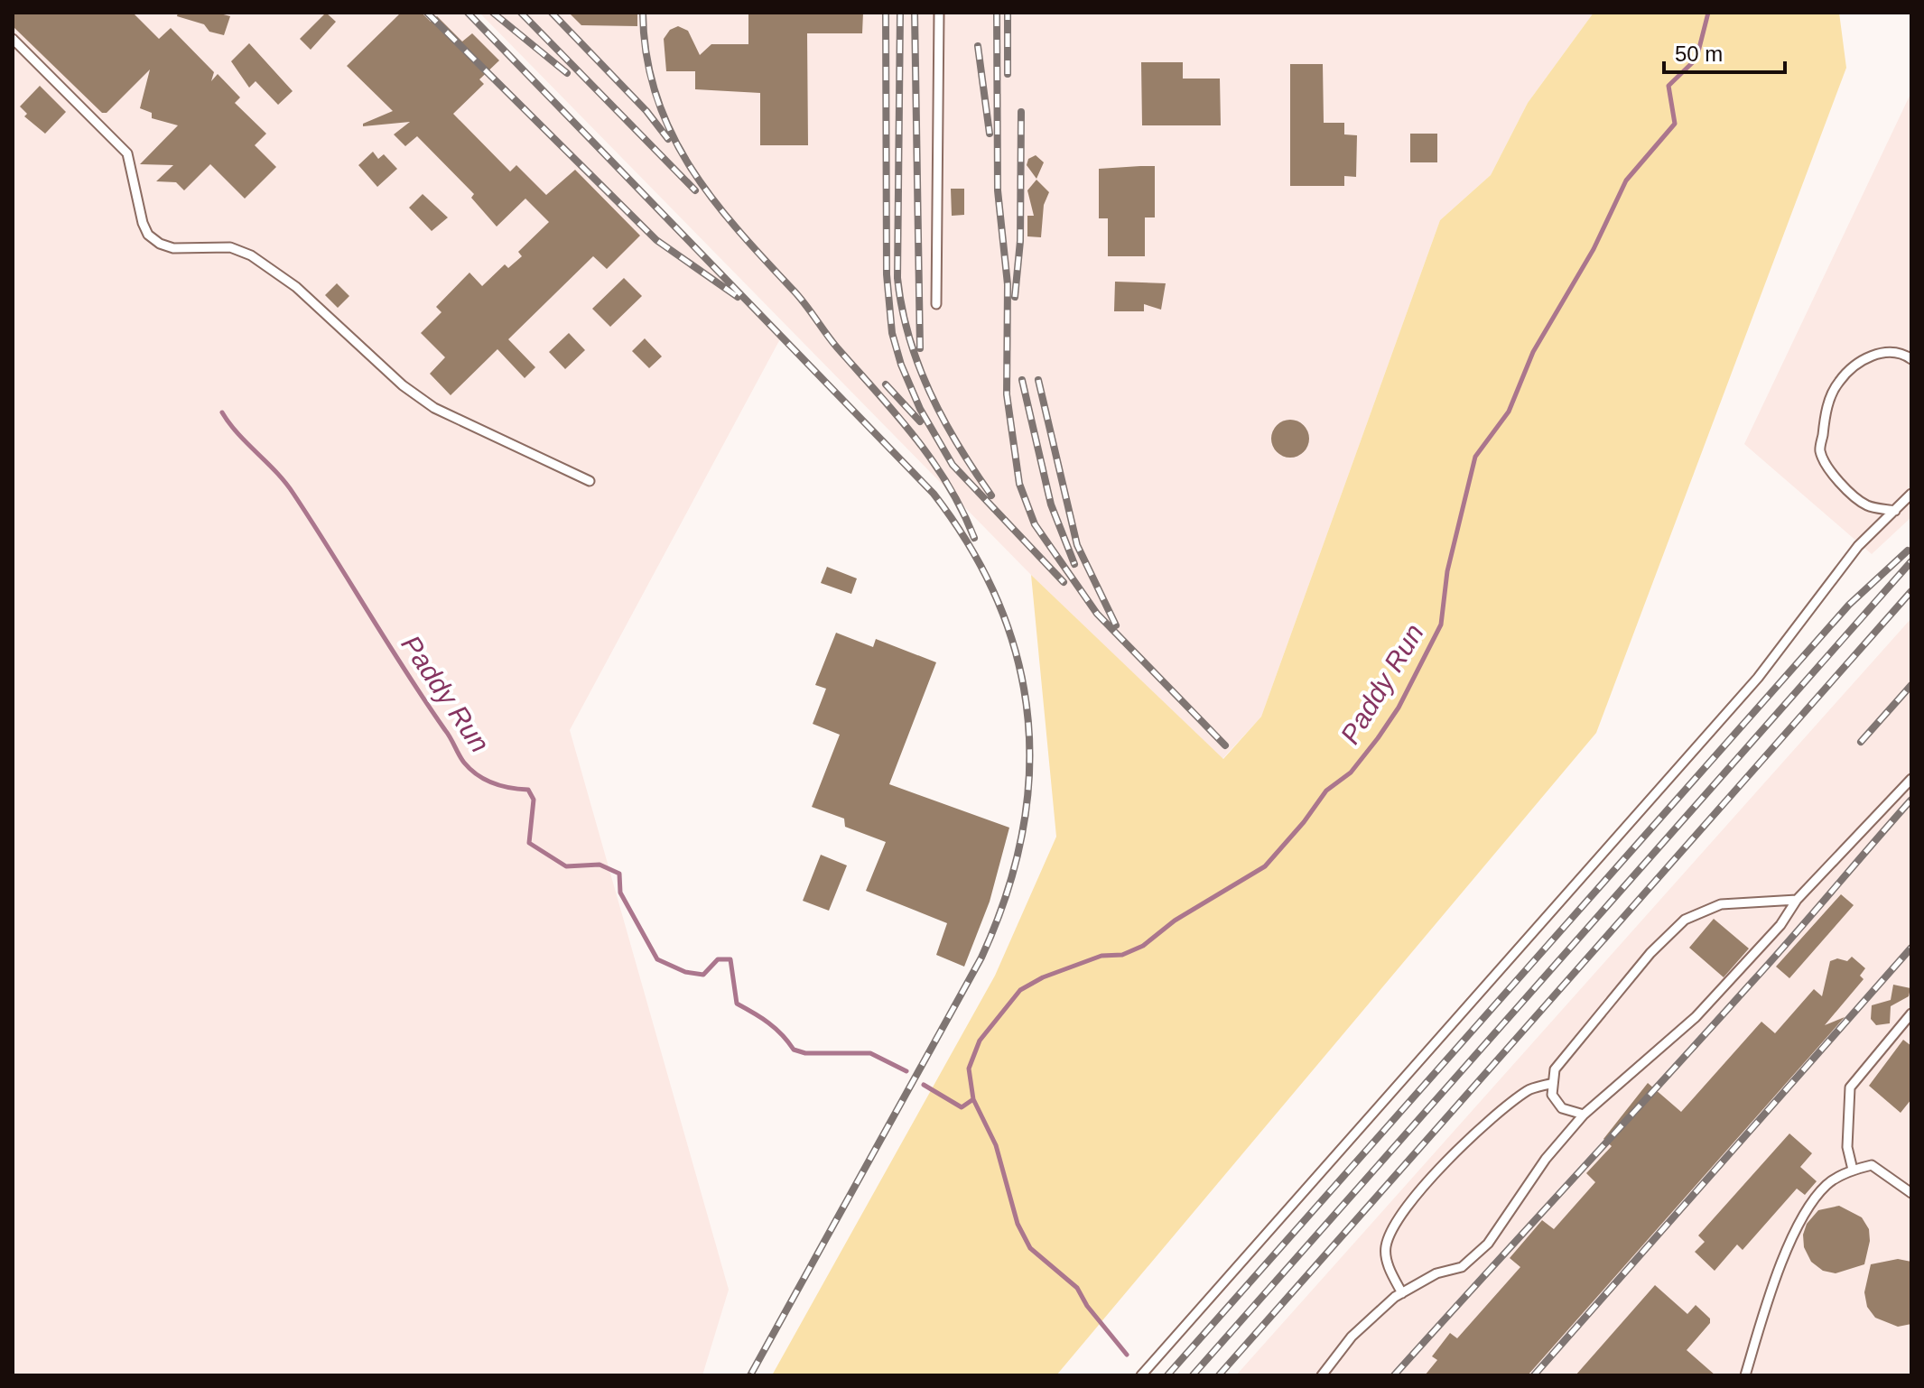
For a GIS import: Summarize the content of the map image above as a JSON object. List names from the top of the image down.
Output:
{
  "water": ["Paddy Run"],
  "scale_bar": "50 m"
}
